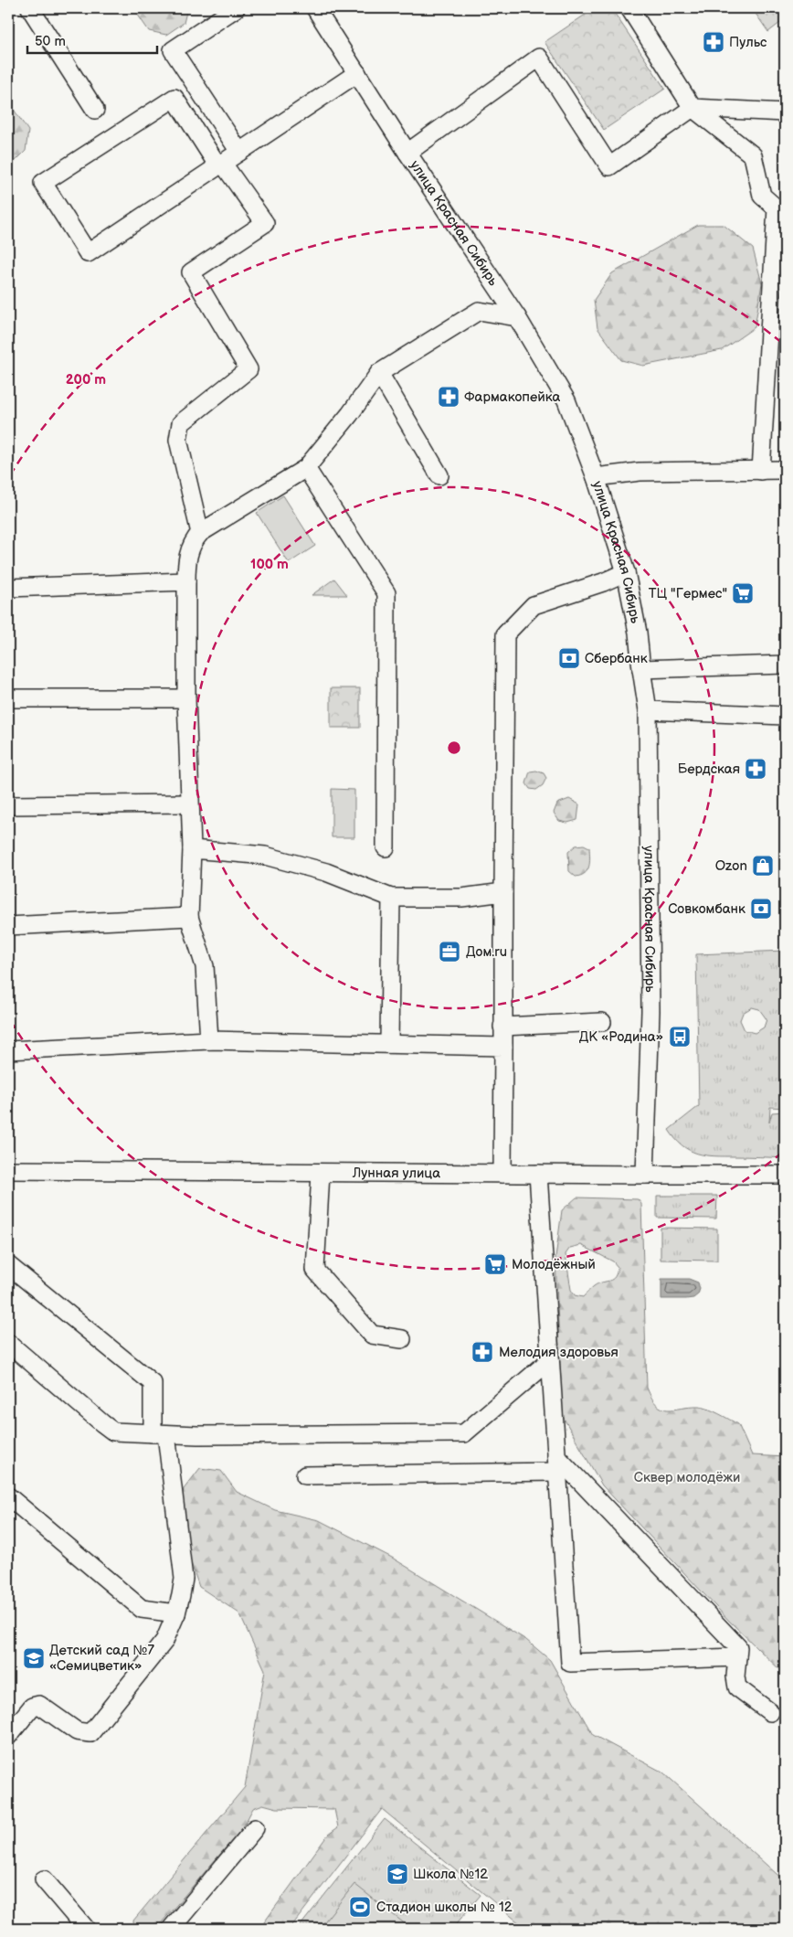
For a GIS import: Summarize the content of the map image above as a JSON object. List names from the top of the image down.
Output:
{
  "streets": {
    "street": ["улица Красная Сибирь", "Лунная улица"]
  },
  "crossings": [
    ["улица Красная Сибирь", "Лунная улица"]
  ],
  "parks": ["Сквер молодёжи"],
  "places": {
    "pharmacy": [
      "Пульс",
      "Фармакопейка",
      "Бердская",
      "Мелодия здоровья"
    ],
    "supermarket": ["ТЦ \"Гермес\"", "Молодёжный"],
    "bank": ["Сбербанк", "Совкомбанк"],
    "shop": ["Ozon"],
    "office": ["Дом.ru"],
    "bus stop": ["ДК «Родина»"],
    "school or university": ["Детский сад №7 «Семицветик»", "Школа №12"],
    "sports": ["Стадион школы № 12"]
  },
  "scale_bar": "50 m",
  "rings": ["200 m", "100 m"]
}
